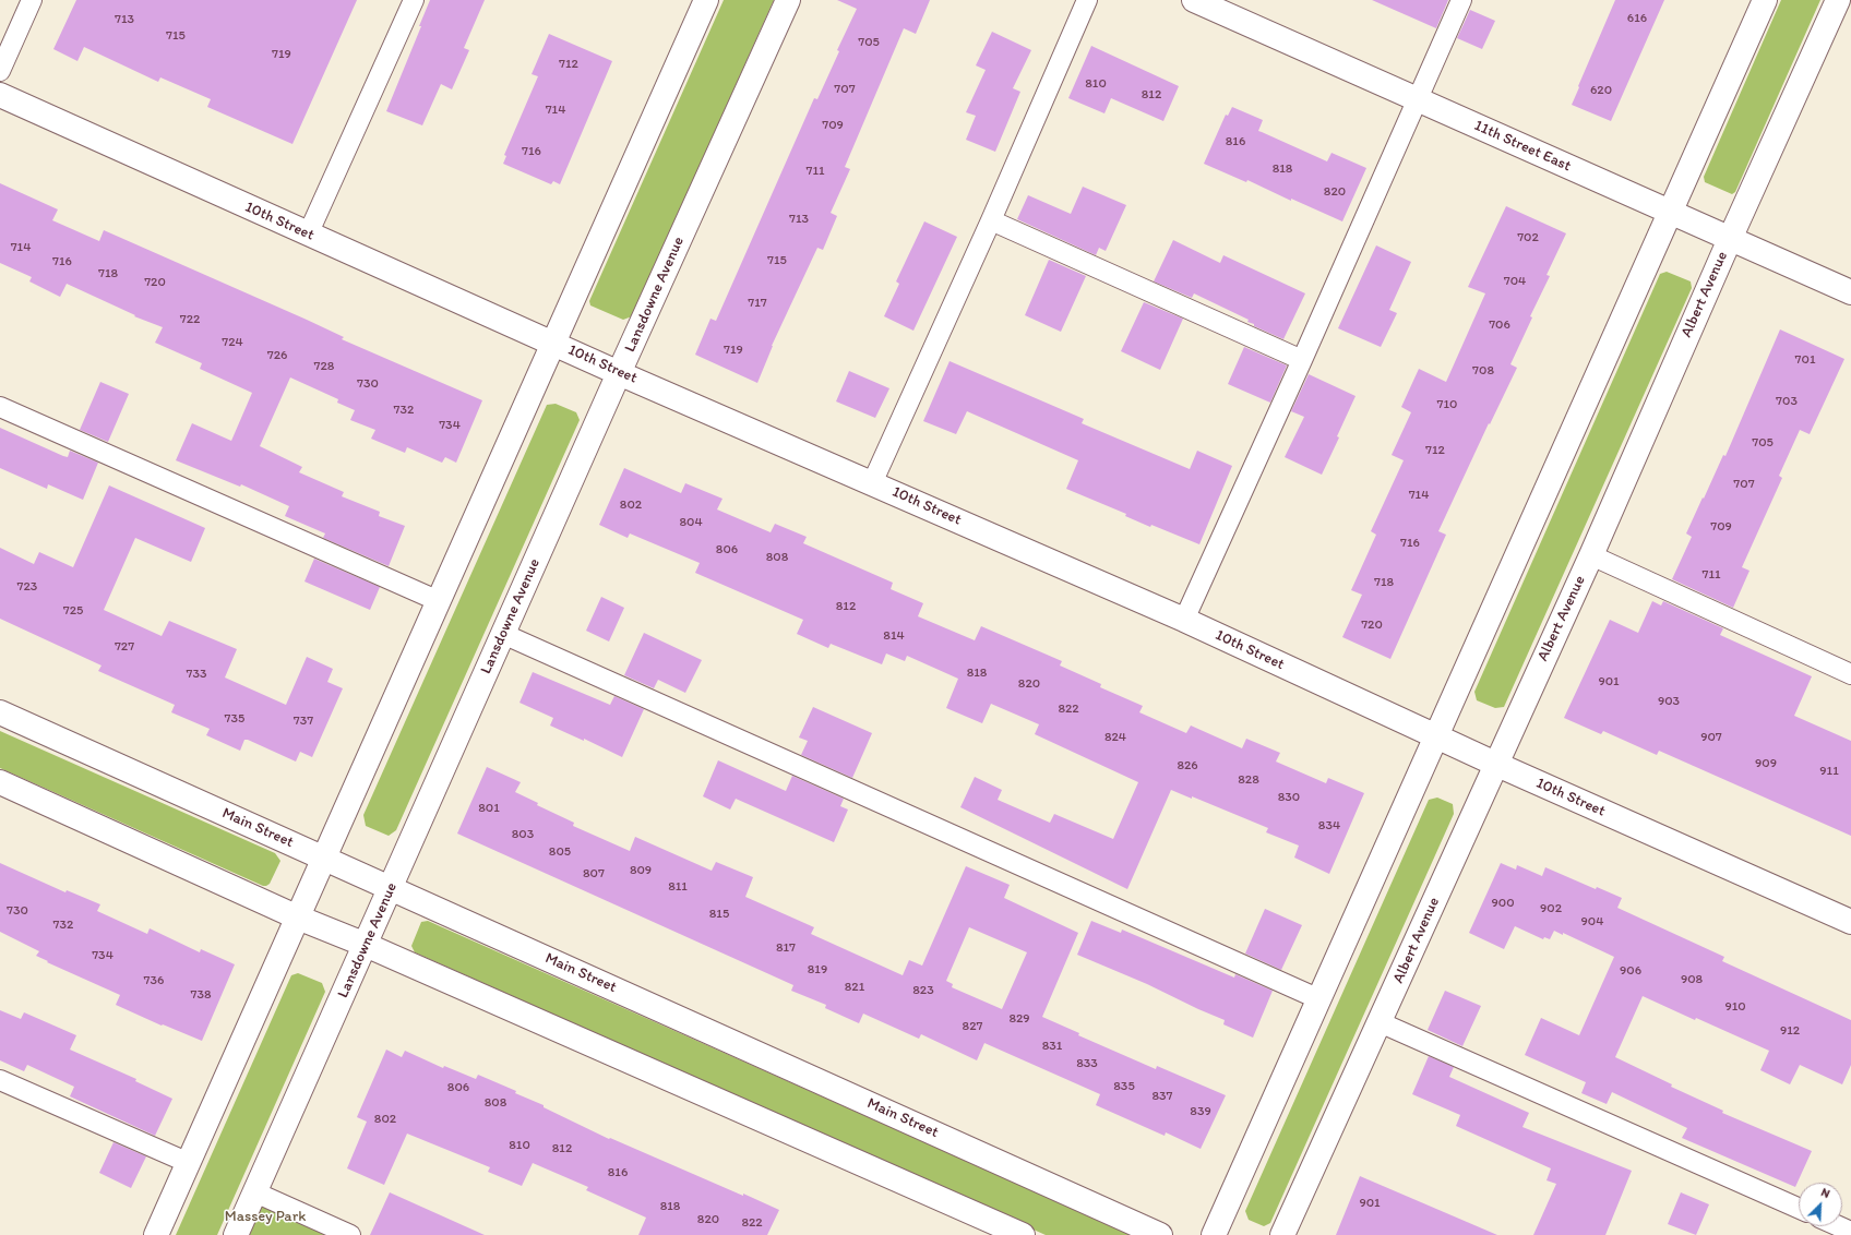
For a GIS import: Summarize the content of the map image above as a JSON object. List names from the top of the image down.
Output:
{
  "streets": {
    "street": [
      "11th Street East",
      "10th Street",
      "Lansdowne Avenue",
      "Albert Avenue",
      "Main Street"
    ]
  },
  "crossings": [
    ["11th Street East", "Albert Avenue"],
    ["10th Street", "Lansdowne Avenue"],
    ["10th Street", "Albert Avenue"],
    ["Lansdowne Avenue", "Main Street"]
  ],
  "parks": ["Massey Park"],
  "house_numbers": [
    "616",
    "713",
    "715",
    "705",
    "719",
    "712",
    "810",
    "707",
    "620",
    "812",
    "714",
    "709",
    "816",
    "716",
    "818",
    "711",
    "820",
    "713",
    "702",
    "714",
    "715",
    "716",
    "718",
    "704",
    "720",
    "717",
    "722",
    "706",
    "724",
    "719",
    "726",
    "701",
    "728",
    "708",
    "730",
    "703",
    "710",
    "732",
    "734",
    "705",
    "712",
    "707",
    "714",
    "802",
    "804",
    "709",
    "716",
    "806",
    "808",
    "711",
    "718",
    "723",
    "812",
    "725",
    "720",
    "814",
    "727",
    "818",
    "733",
    "901",
    "820",
    "903",
    "822",
    "735",
    "737",
    "824",
    "907",
    "909",
    "826",
    "911",
    "828",
    "830",
    "801",
    "834",
    "803",
    "805",
    "809",
    "807",
    "811",
    "900",
    "902",
    "730",
    "815",
    "904",
    "732",
    "817",
    "734",
    "819",
    "906",
    "908",
    "736",
    "821",
    "823",
    "738",
    "910",
    "829",
    "827",
    "912",
    "831",
    "833",
    "835",
    "806",
    "837",
    "808",
    "839",
    "802",
    "810",
    "812",
    "816",
    "901",
    "818",
    "820",
    "822"
  ],
  "north": "top right"
}
